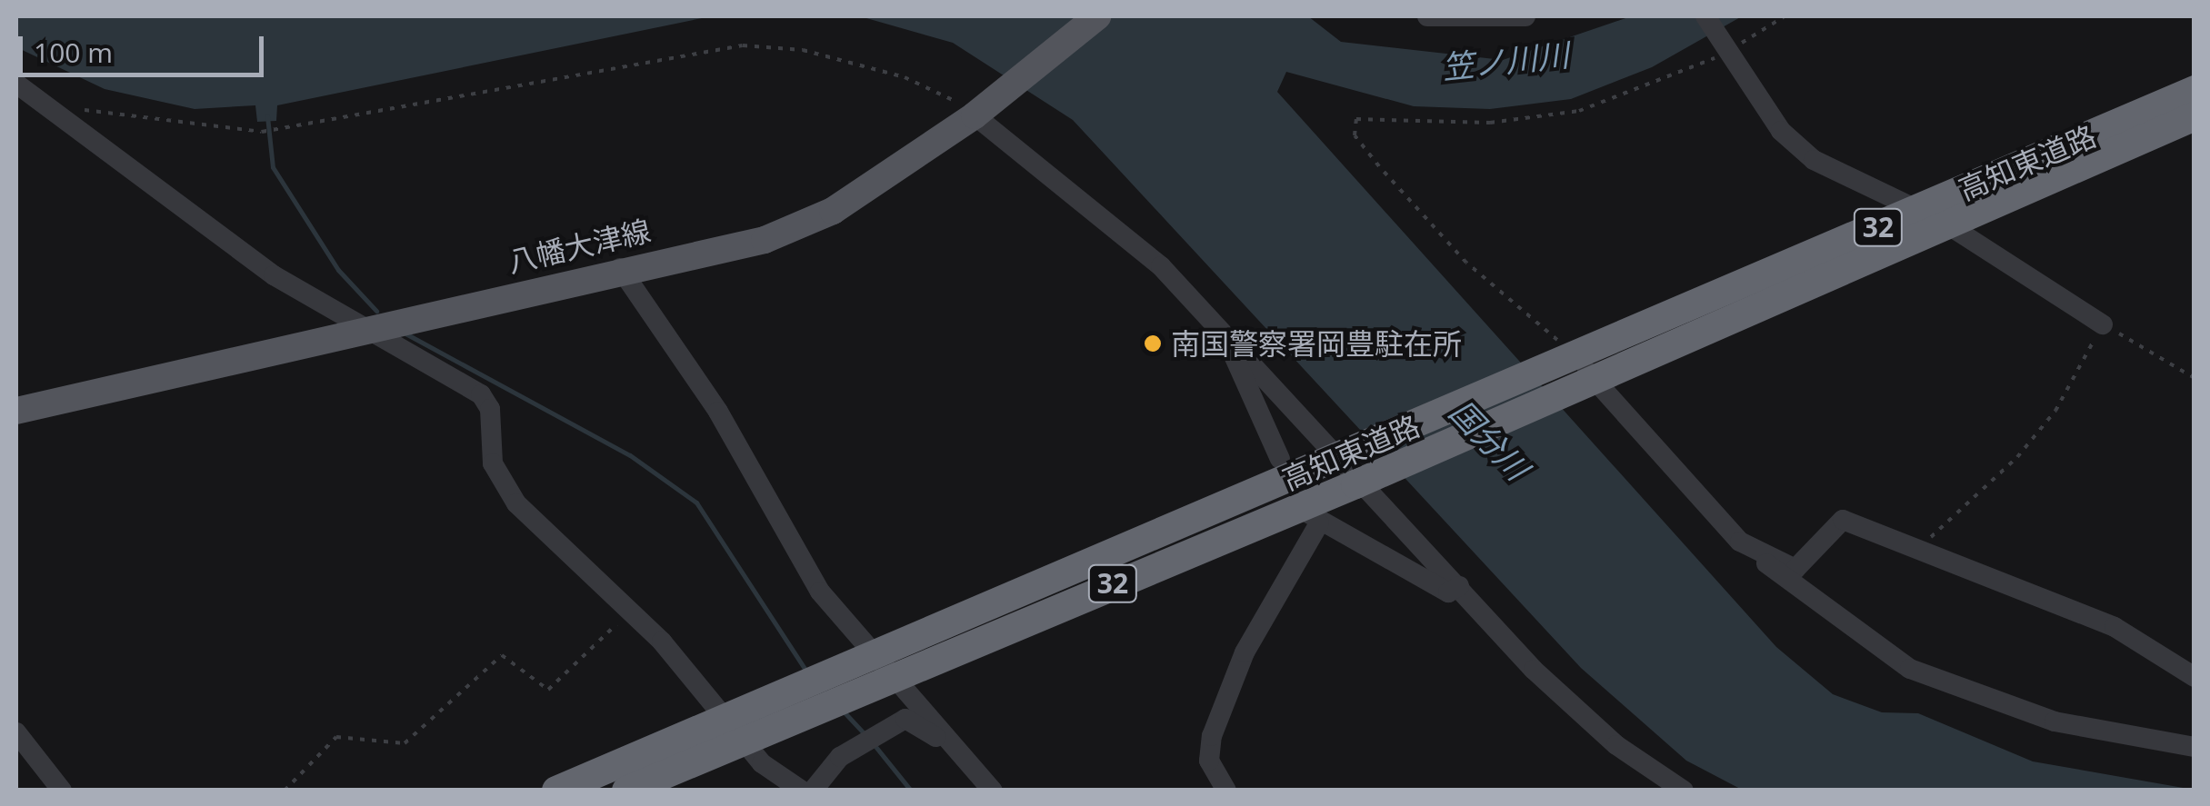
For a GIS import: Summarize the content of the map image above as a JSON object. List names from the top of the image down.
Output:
{
  "streets": {
    "highway": ["高知東道路", "32"],
    "main road": ["八幡大津線"]
  },
  "water": ["笠ノ川川", "国分川"],
  "places": ["南国警察署岡豊駐在所"],
  "scale_bar": "100 m"
}
